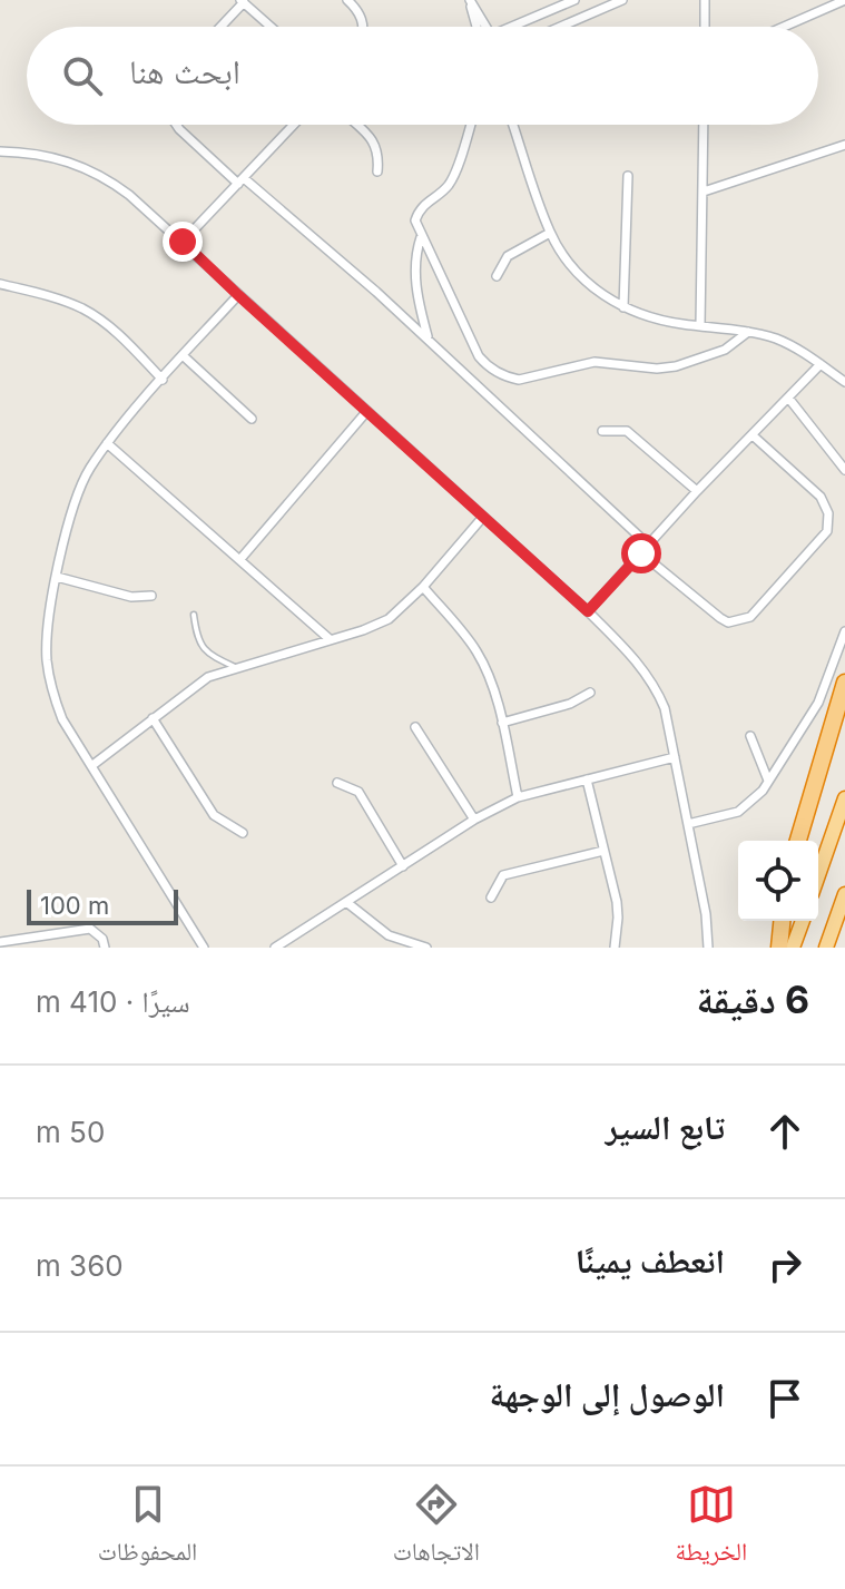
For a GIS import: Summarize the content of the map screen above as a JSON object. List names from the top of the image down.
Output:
{
  "scale_bar": "100 m",
  "page": {
    "search": "ابحث هنا",
    "scale": "100 m",
    "heading": ["6 دقيقة", "سيرًا · 410 m"],
    "list": [
      ["تابع السير", "50 m"],
      ["انعطف يمينًا", "360 m"],
      "الوصول إلى الوجهة"
    ],
    "nav": ["الخريطة", "الاتجاهات", "المحفوظات"]
  }
}
